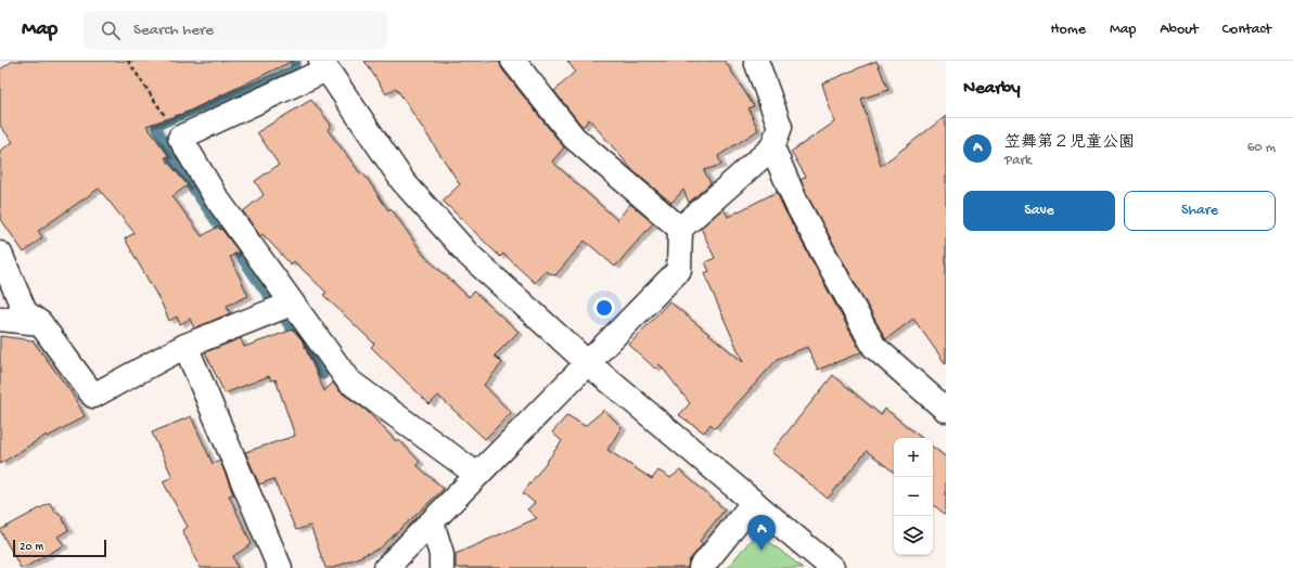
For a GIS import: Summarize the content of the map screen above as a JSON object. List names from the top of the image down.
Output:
{
  "scale_bar": "20 m",
  "page": {
    "header": "Map",
    "search": "Search here",
    "nav": [
      "Home",
      "Map",
      "About",
      "Contact"
    ],
    "heading": "Nearby",
    "list": [
      {
        "mark": "A",
        "name": "笠舞第２児童公園",
        "note": "Park",
        "value": "60 m"
      }
    ],
    "buttons": ["Save", "Share"],
    "map_buttons": ["+", "−"],
    "pins": "A",
    "scale": "20 m"
  }
}
